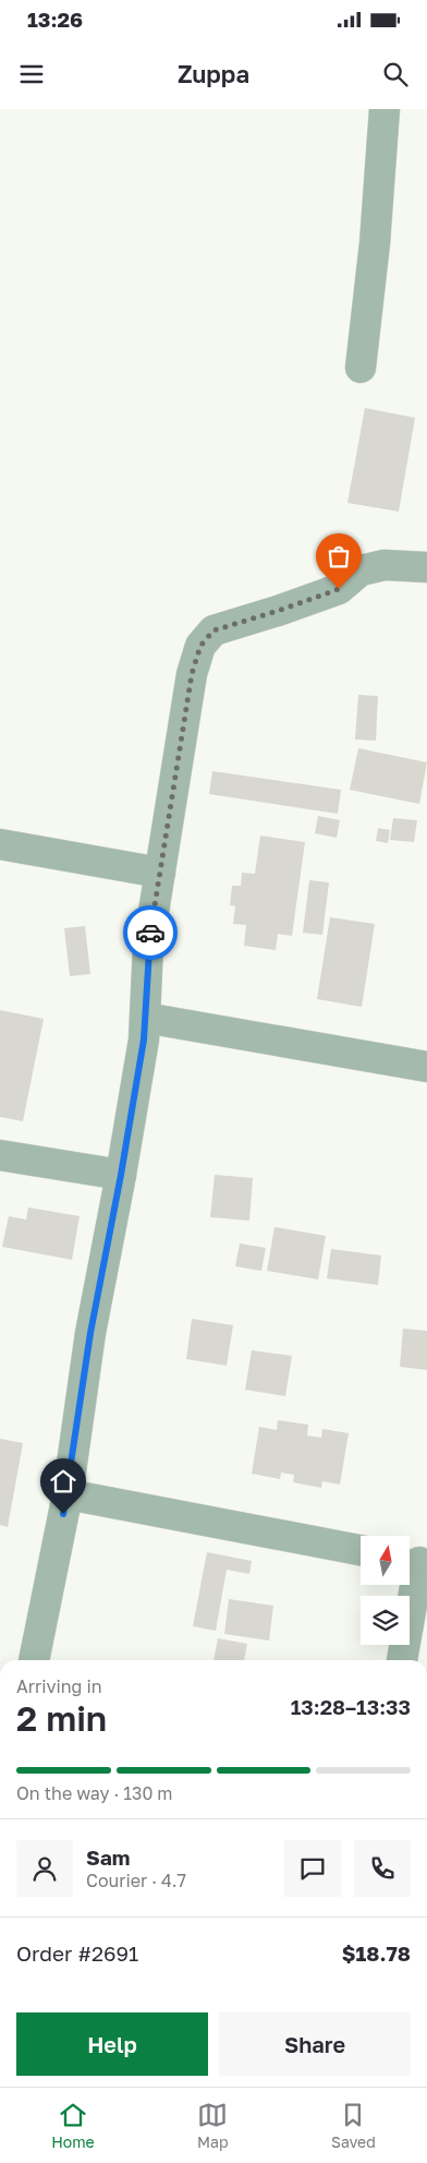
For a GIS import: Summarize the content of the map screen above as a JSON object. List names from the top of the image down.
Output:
{
  "north": "top",
  "page": {
    "status": "13:26",
    "header": "Zuppa",
    "heading": ["2 min", "Arriving in", "13:28–13:33"],
    "panel": [
      "Sam",
      "Courier · 4.7",
      "Order #2691",
      "$18.78"
    ],
    "bar": "On the way · 130 m",
    "buttons": ["Help", "Share"],
    "tabs": ["Home", "Map", "Saved"]
  }
}
